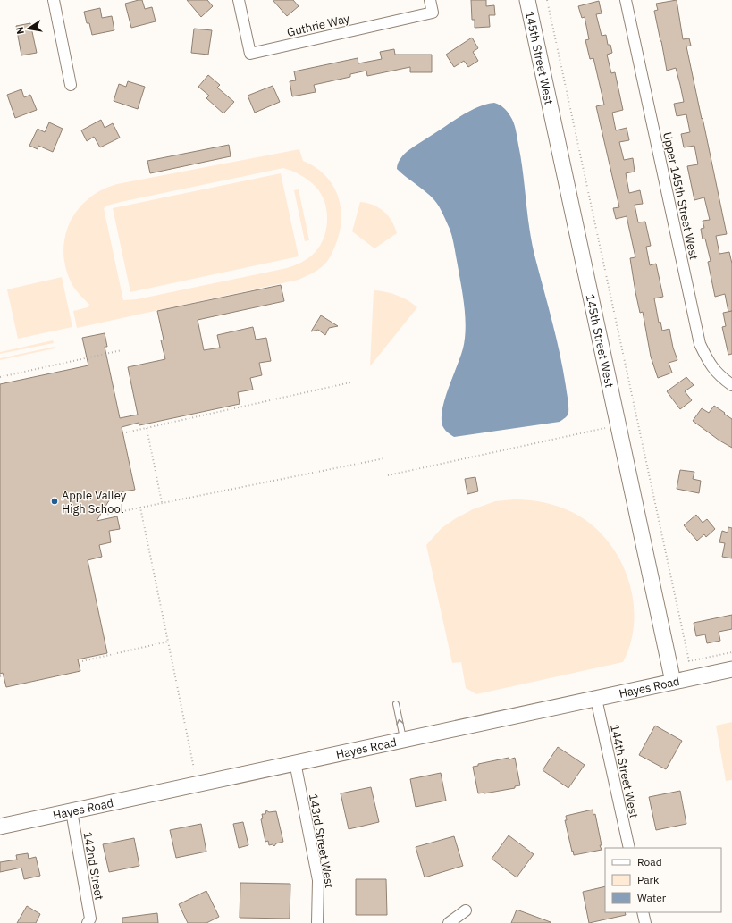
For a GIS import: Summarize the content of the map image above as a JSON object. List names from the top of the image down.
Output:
{
  "streets": {
    "street": [
      "Guthrie Way",
      "145th Street West",
      "Upper 145th Street West",
      "Hayes Road",
      "144th Street West",
      "143rd Street West",
      "142nd Street"
    ]
  },
  "crossings": [
    ["145th Street West", "Hayes Road"],
    ["Hayes Road", "144th Street West"],
    ["Hayes Road", "143rd Street West"],
    ["Hayes Road", "142nd Street"]
  ],
  "places": ["Apple Valley High School"],
  "legend": ["Road", "Park", "Water"],
  "north": "left"
}
